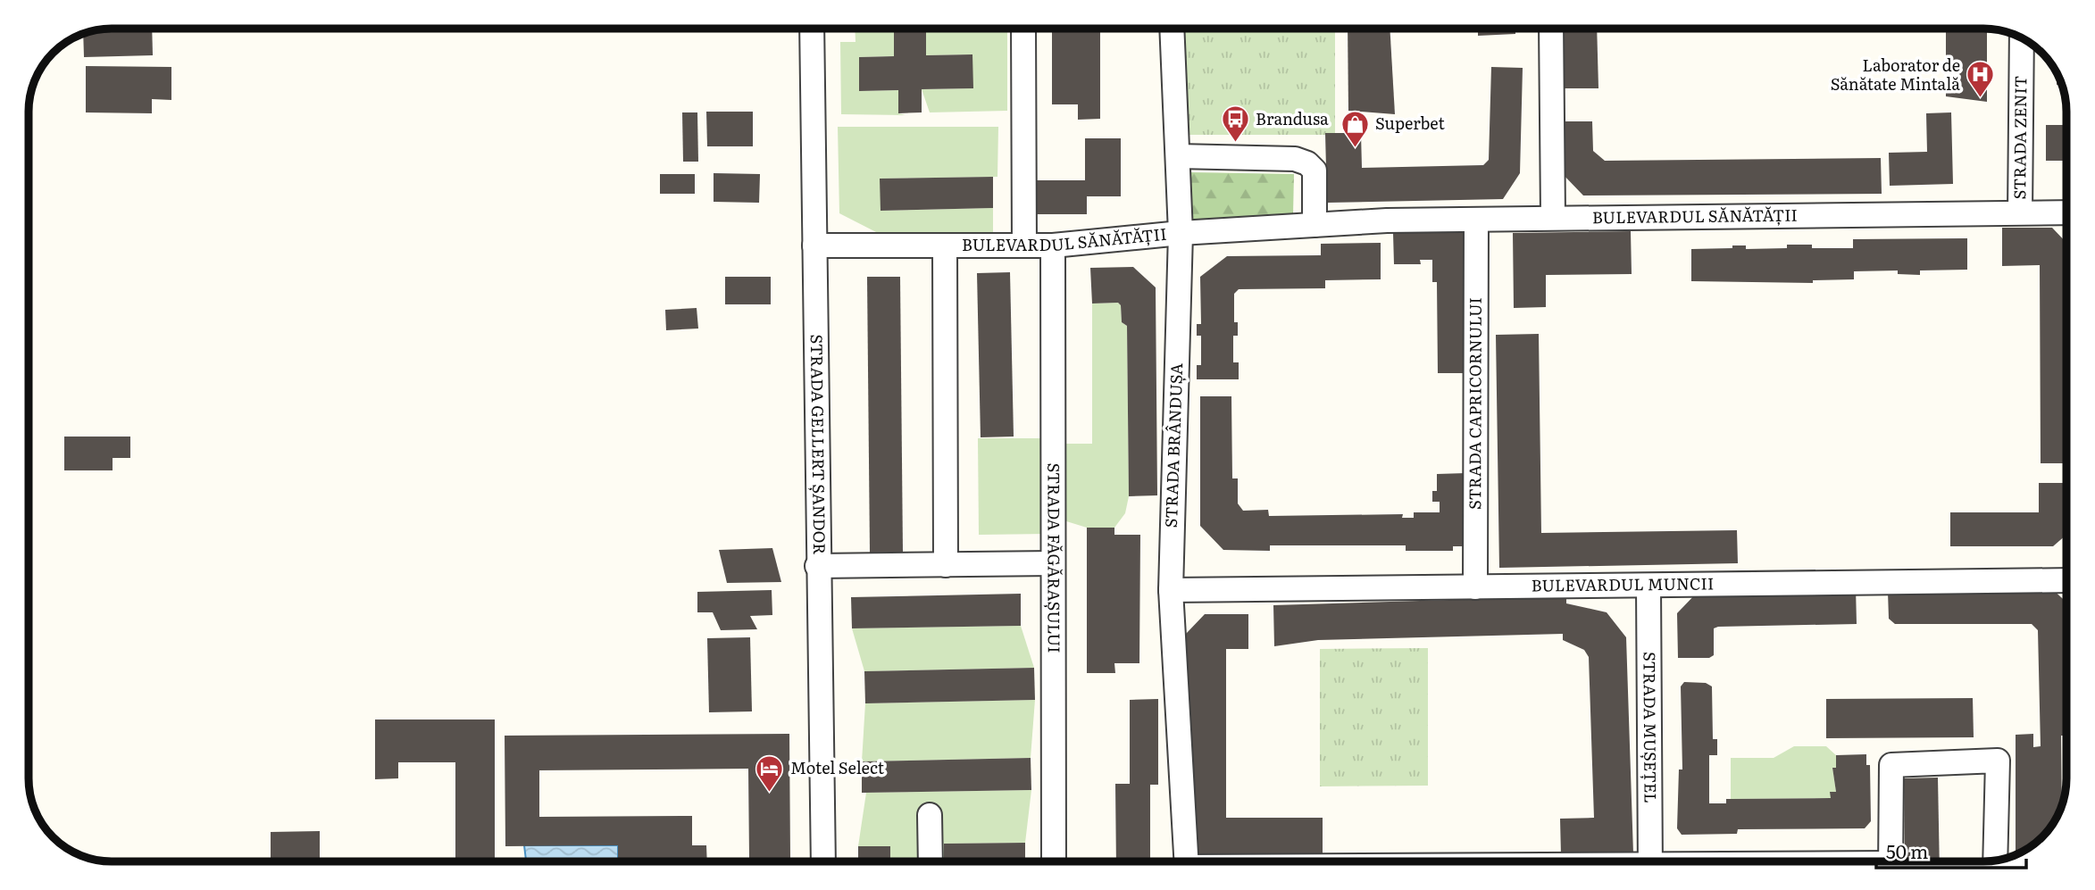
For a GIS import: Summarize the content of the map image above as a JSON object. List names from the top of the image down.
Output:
{
  "streets": {
    "street": [
      "STRADA ZENIT",
      "BULEVARDUL SĂNĂTĂȚII",
      "STRADA CAPRICORNULUI",
      "STRADA GELLERT ȘANDOR",
      "STRADA BRÂNDUȘA",
      "STRADA FĂGĂRAȘULUI",
      "BULEVARDUL MUNCII",
      "STRADA MUȘEȚEL"
    ]
  },
  "crossings": [
    ["STRADA ZENIT", "BULEVARDUL SĂNĂTĂȚII"],
    ["BULEVARDUL SĂNĂTĂȚII", "STRADA CAPRICORNULUI"],
    ["BULEVARDUL SĂNĂTĂȚII", "STRADA GELLERT ȘANDOR"],
    ["BULEVARDUL SĂNĂTĂȚII", "STRADA BRÂNDUȘA"],
    ["BULEVARDUL SĂNĂTĂȚII", "STRADA FĂGĂRAȘULUI"],
    ["STRADA CAPRICORNULUI", "BULEVARDUL MUNCII"],
    ["STRADA BRÂNDUȘA", "BULEVARDUL MUNCII"],
    ["BULEVARDUL MUNCII", "STRADA MUȘEȚEL"]
  ],
  "places": {
    "hospital": ["Laborator de Sănătate Mintală"],
    "bus stop": ["Brandusa"],
    "shop": ["Superbet"],
    "hotel": ["Motel Select"]
  },
  "scale_bar": "50 m"
}
